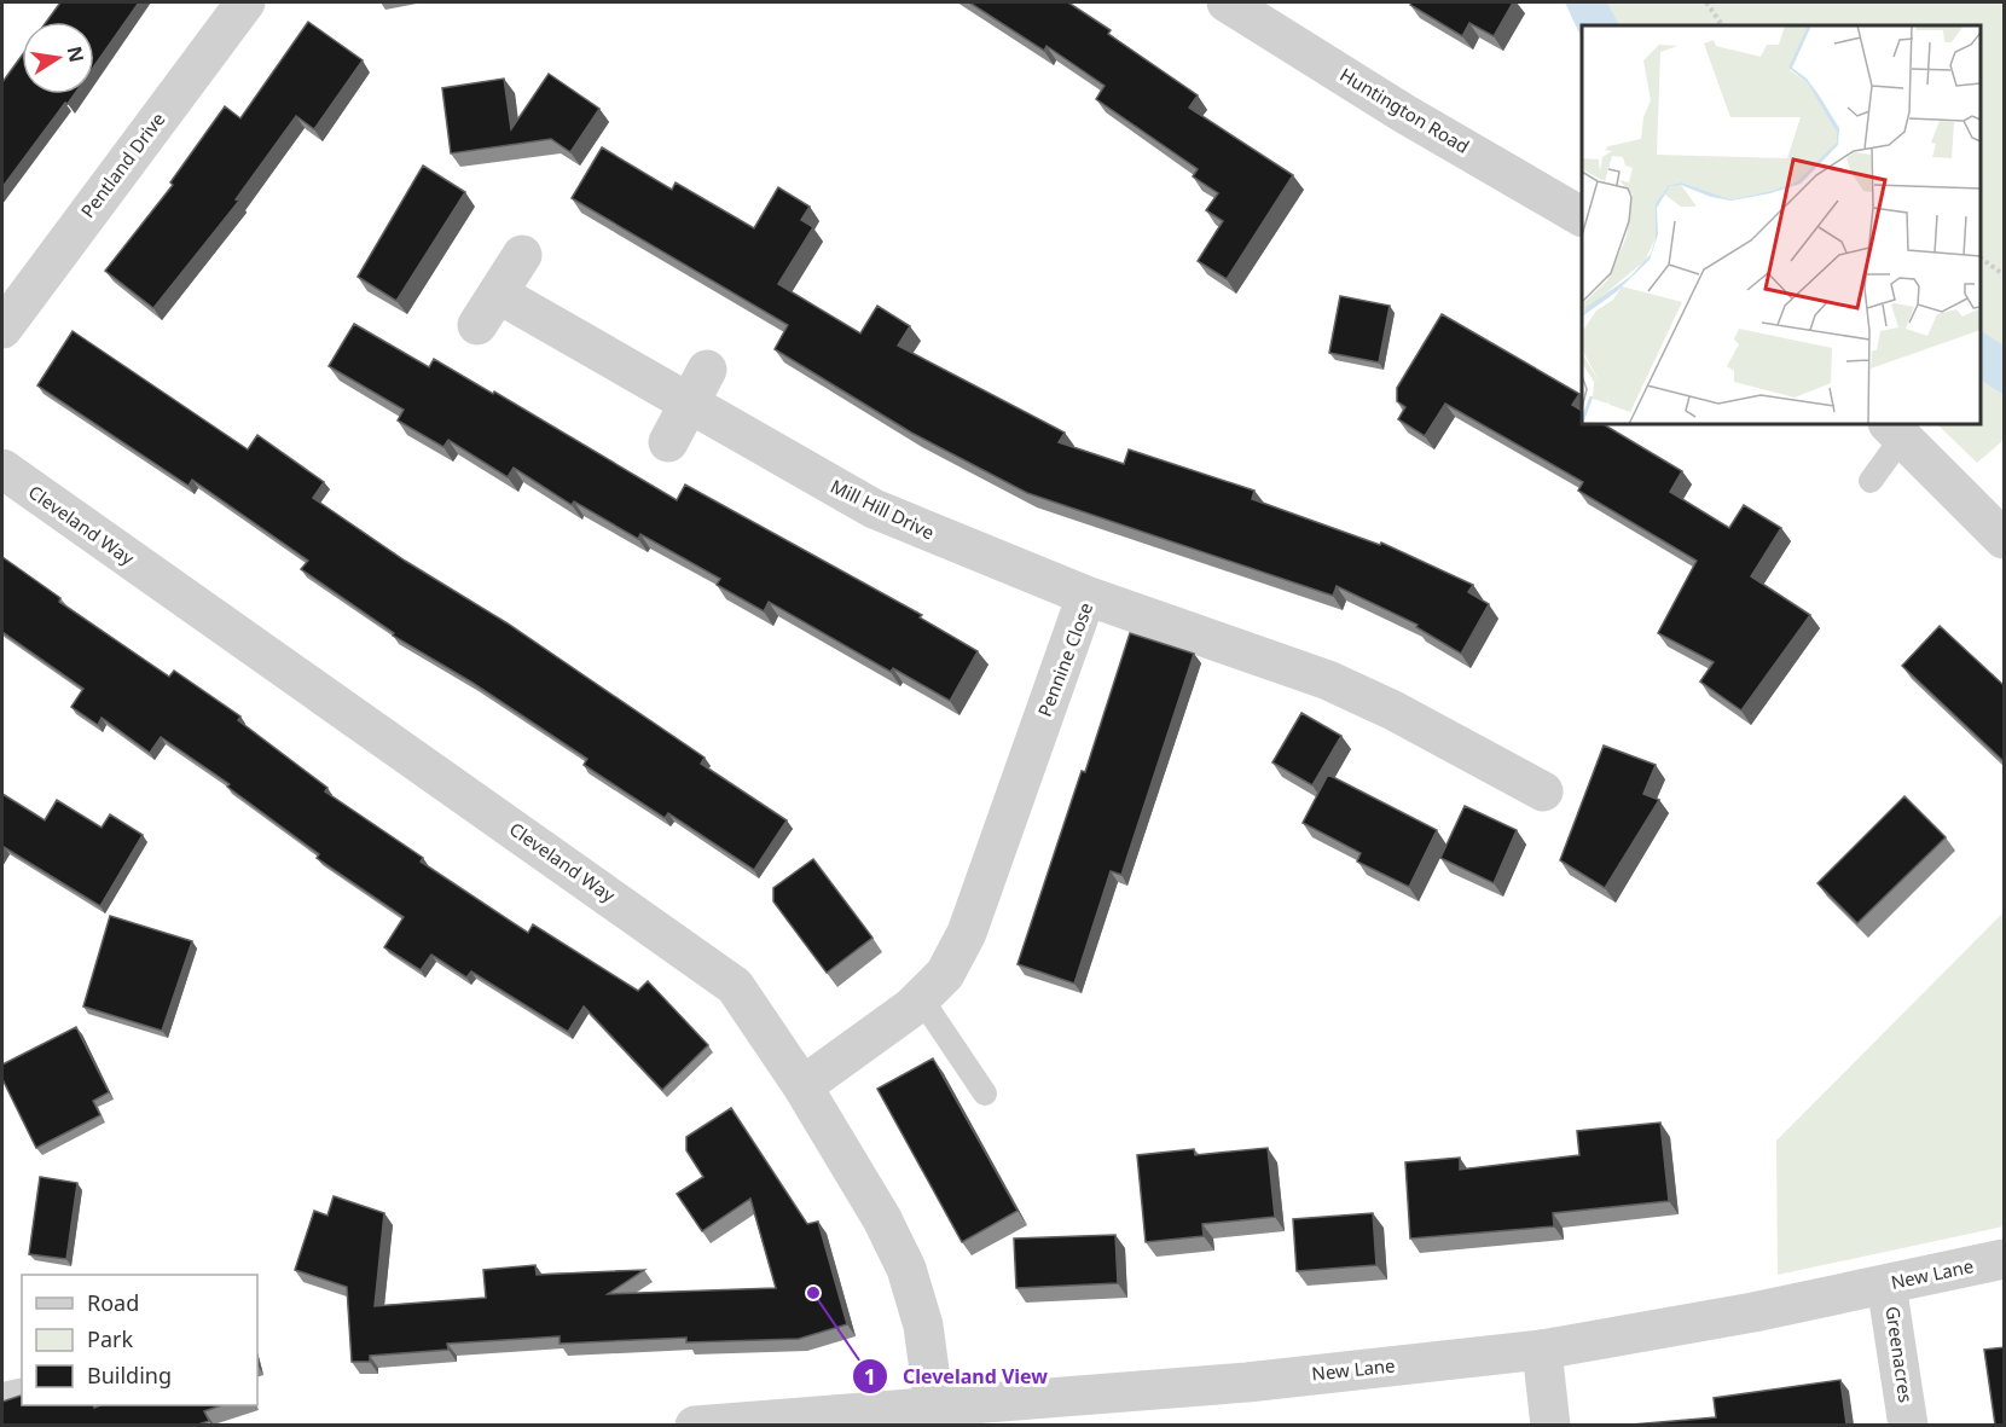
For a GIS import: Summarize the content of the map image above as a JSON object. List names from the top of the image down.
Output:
{
  "streets": {
    "street": [
      "Huntington Road",
      "Pentland Drive",
      "Mill Hill Drive",
      "Cleveland Way",
      "Pennine Close",
      "New Lane",
      "Greenacres"
    ]
  },
  "crossings": [
    ["Mill Hill Drive", "Pennine Close"],
    ["Cleveland Way", "Pennine Close"],
    ["Cleveland Way", "New Lane"],
    ["New Lane", "Greenacres"]
  ],
  "places": ["Cleveland View"],
  "legend": ["Road", "Park", "Building"],
  "north": "right"
}
